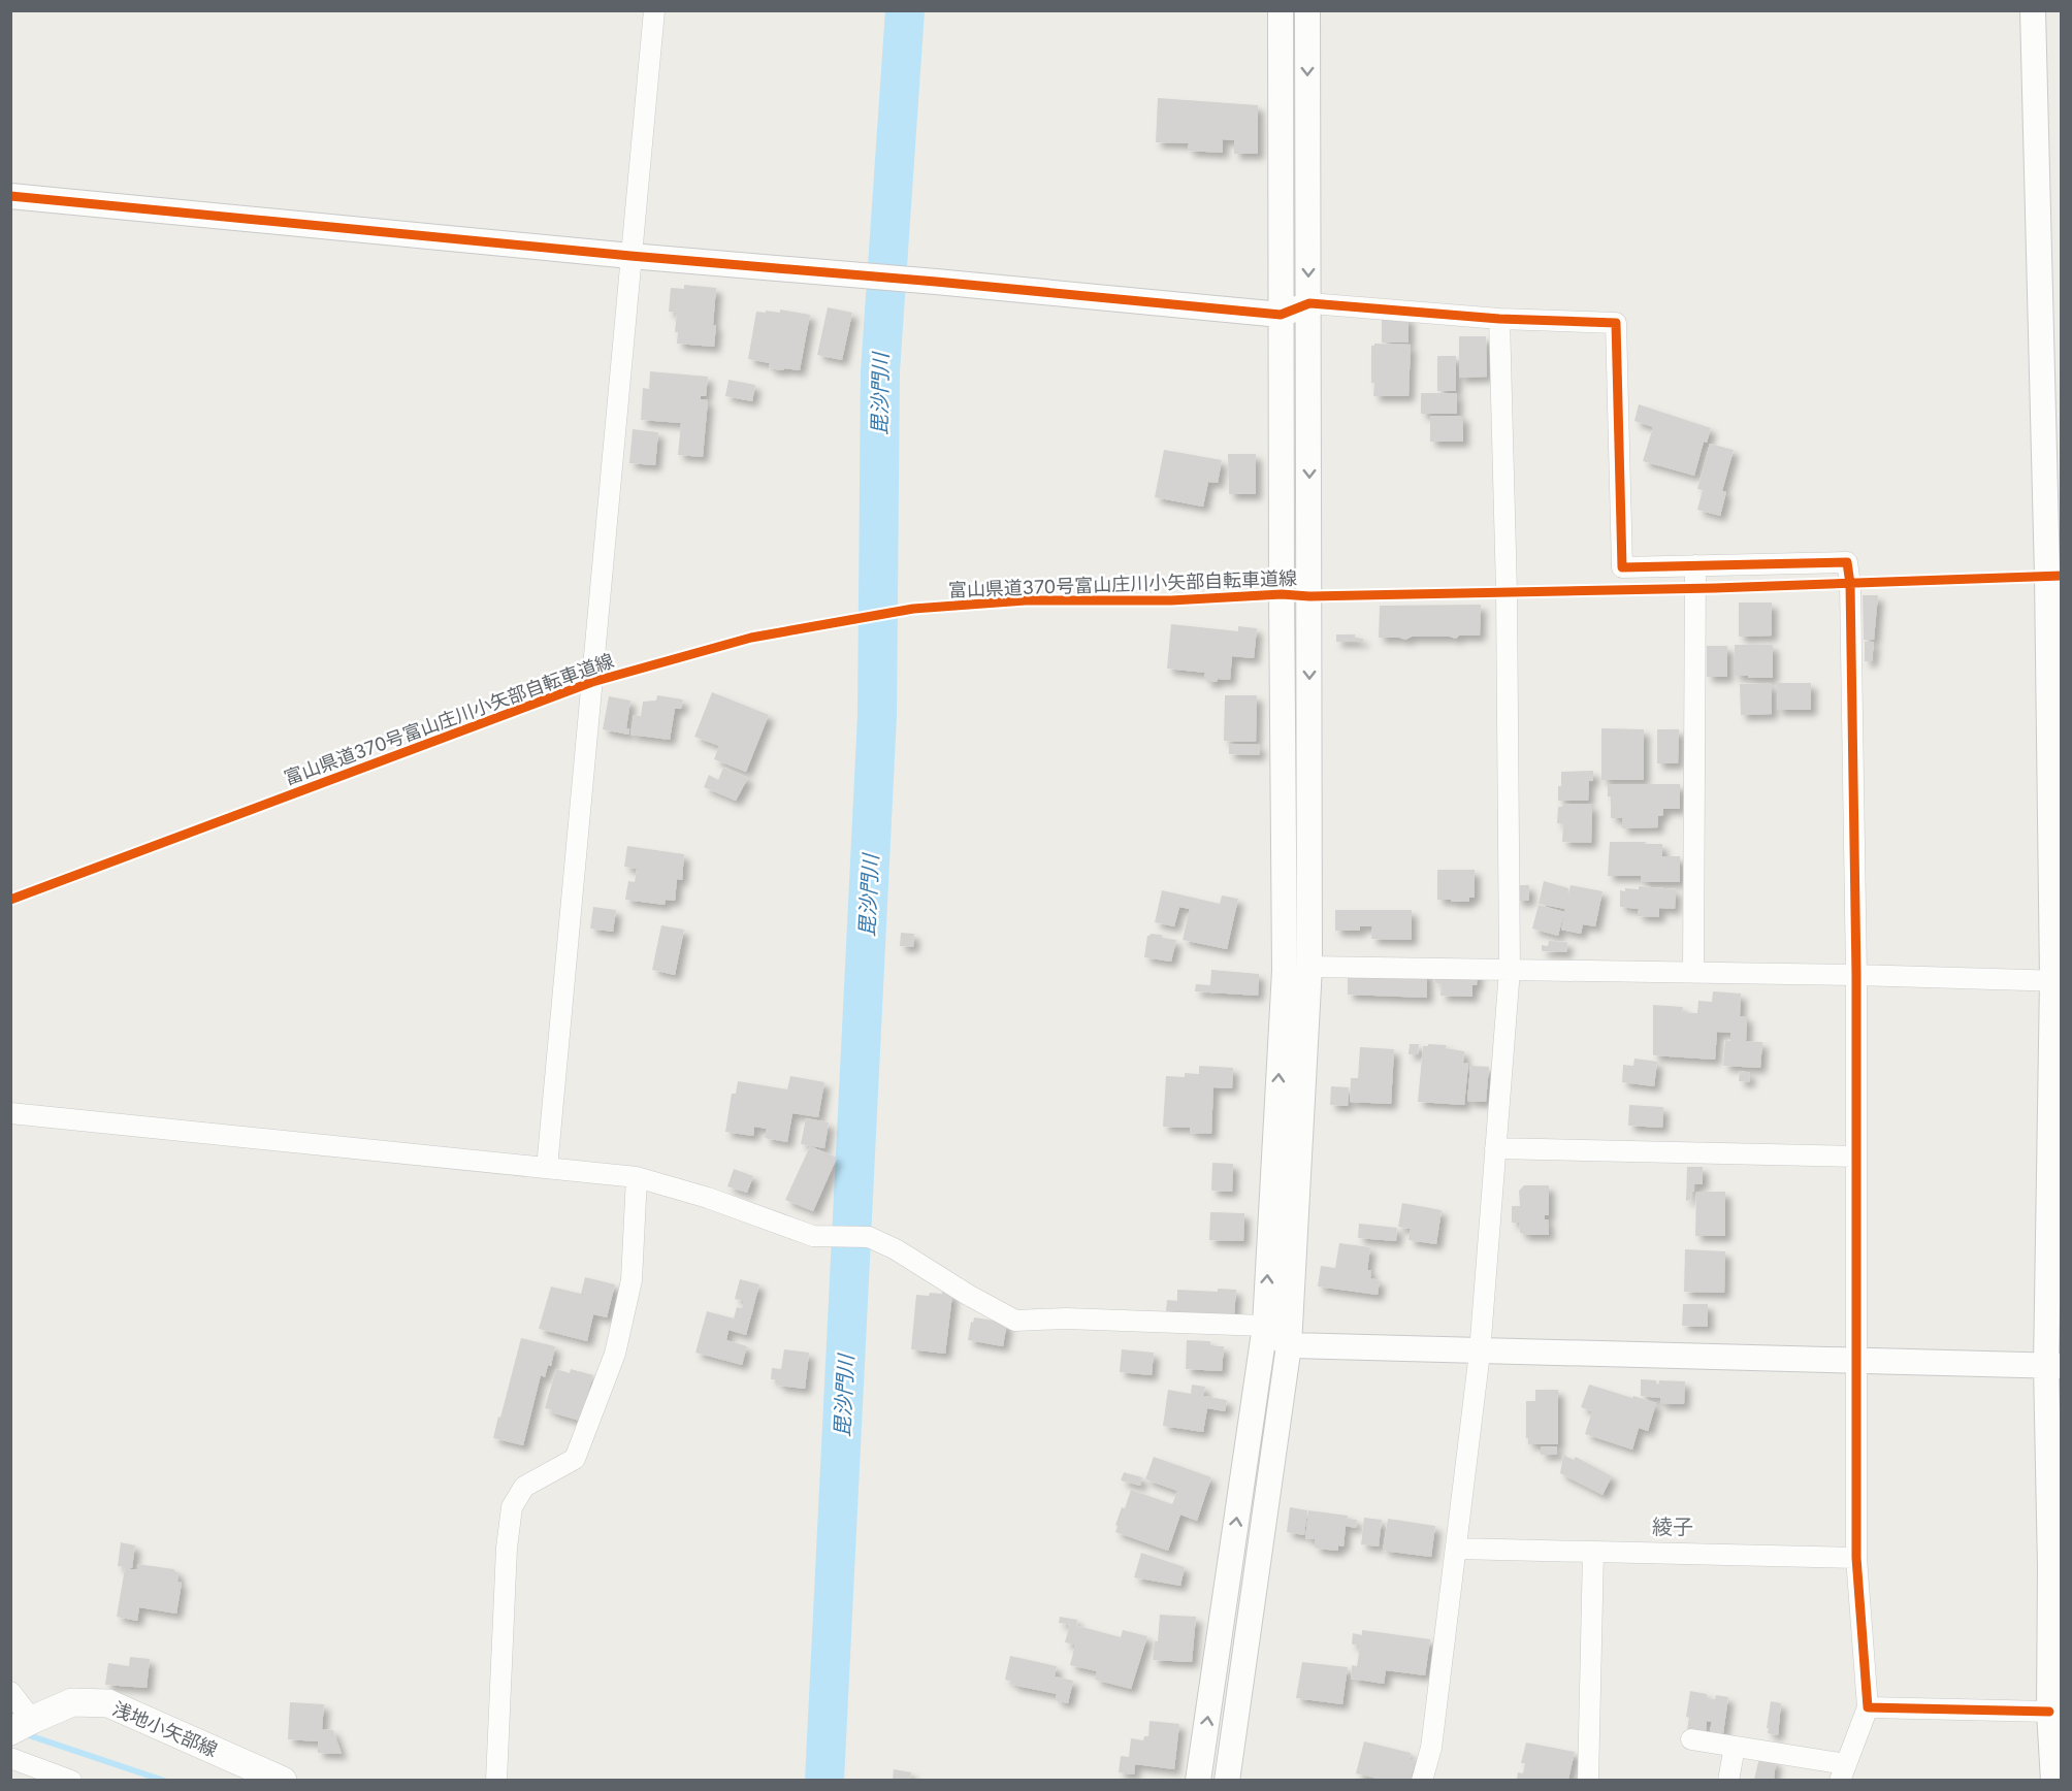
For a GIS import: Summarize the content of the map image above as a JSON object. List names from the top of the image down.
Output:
{
  "streets": {
    "main road": ["浅地小矢部線"],
    "cycle path": ["富山県道370号富山庄川小矢部自転車道線"]
  },
  "districts": ["綾子"],
  "water": ["毘沙門川"]
}
